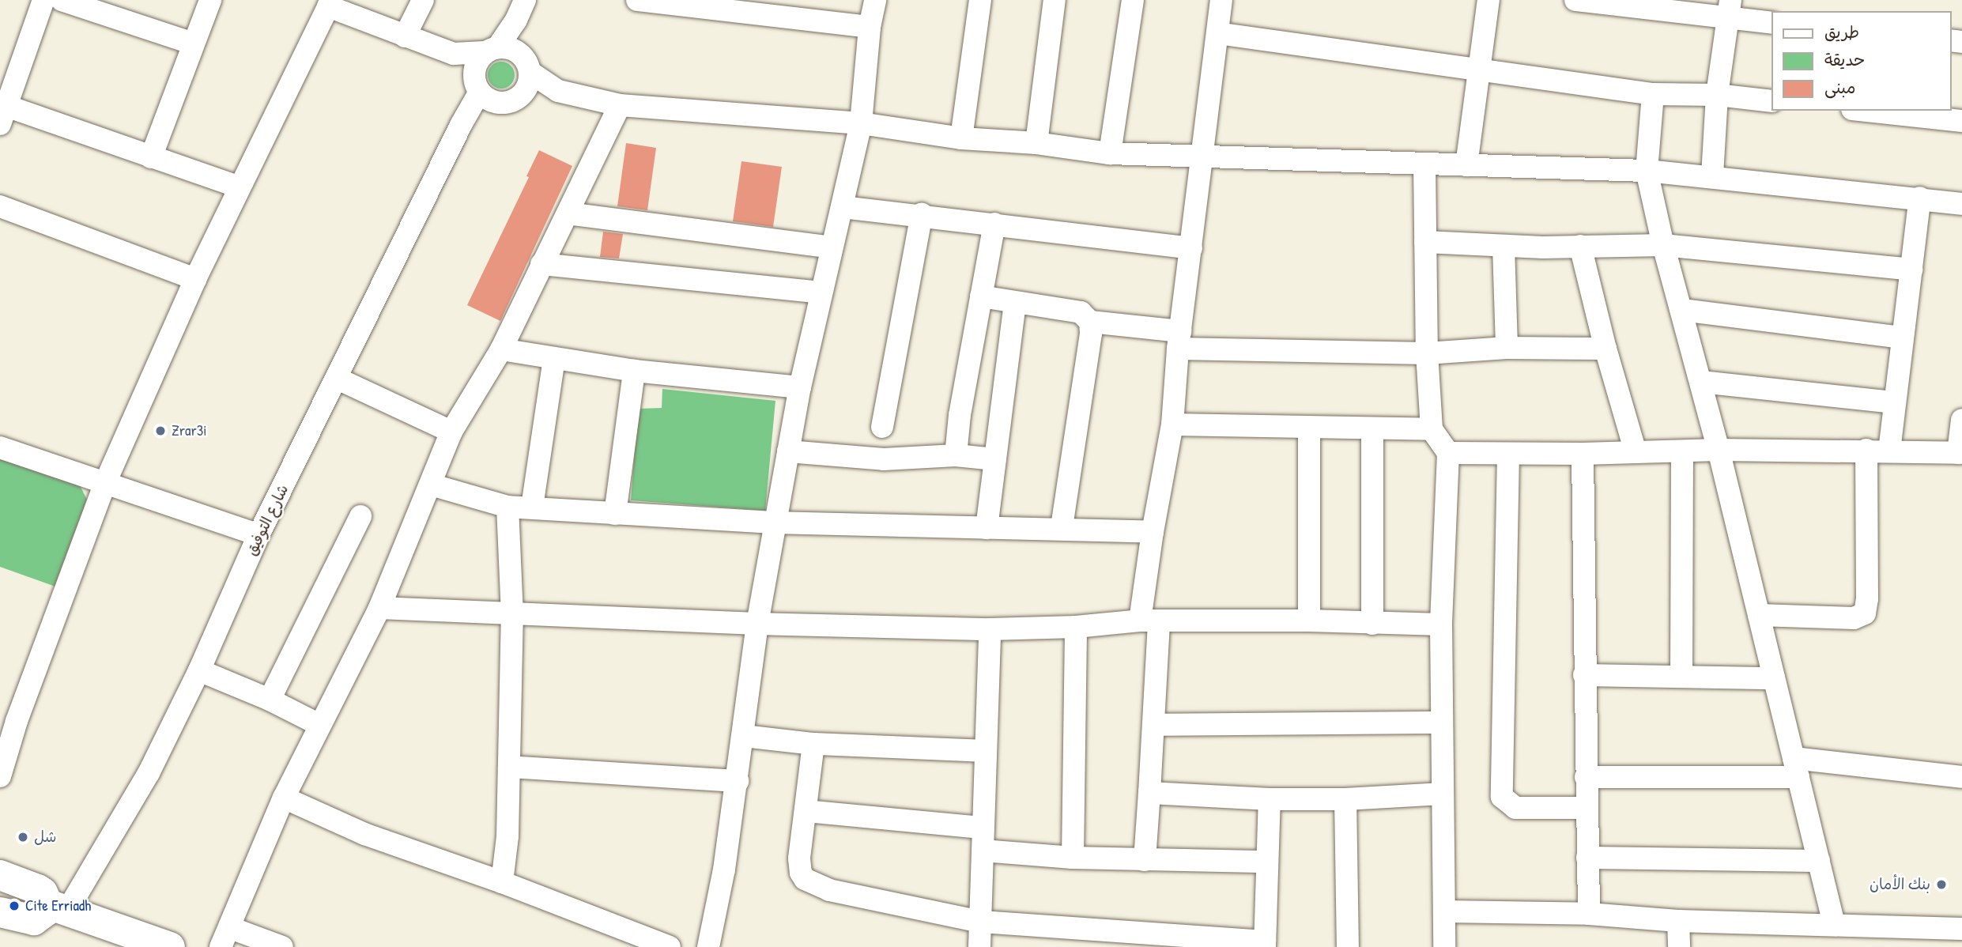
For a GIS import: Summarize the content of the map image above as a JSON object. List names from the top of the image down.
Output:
{
  "streets": {
    "street": ["شارع التوفيق"]
  },
  "places": [
    "Zrar3i",
    "شل",
    "بنك الأمان",
    "Cite Erriadh"
  ],
  "legend": ["طريق", "حديقة", "مبنى"]
}
